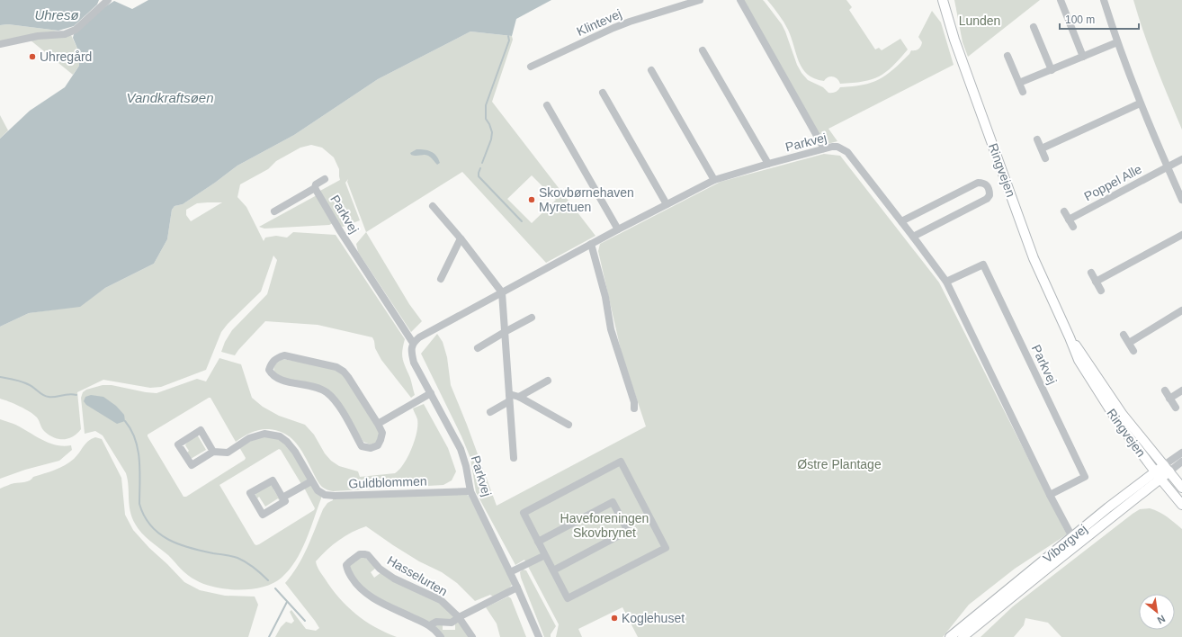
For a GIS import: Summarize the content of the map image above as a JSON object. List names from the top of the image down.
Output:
{
  "streets": {
    "main road": ["Ringvejen", "Viborgvej"],
    "street": [
      "Klintevej",
      "Parkvej",
      "Poppel Alle",
      "Guldblommen",
      "Hasselurten"
    ]
  },
  "crossings": [
    ["Parkvej", "Guldblommen"],
    ["Parkvej", "Viborgvej"],
    ["Ringvejen", "Viborgvej"]
  ],
  "water": ["Uhresø", "Vandkraftsøen"],
  "parks": ["Lunden", "Østre Plantage", "Haveforeningen Skovbrynet"],
  "places": ["Uhregård", "Skovbørnehaven Myretuen", "Koglehuset"],
  "scale_bar": "100 m",
  "north": "bottom right"
}
